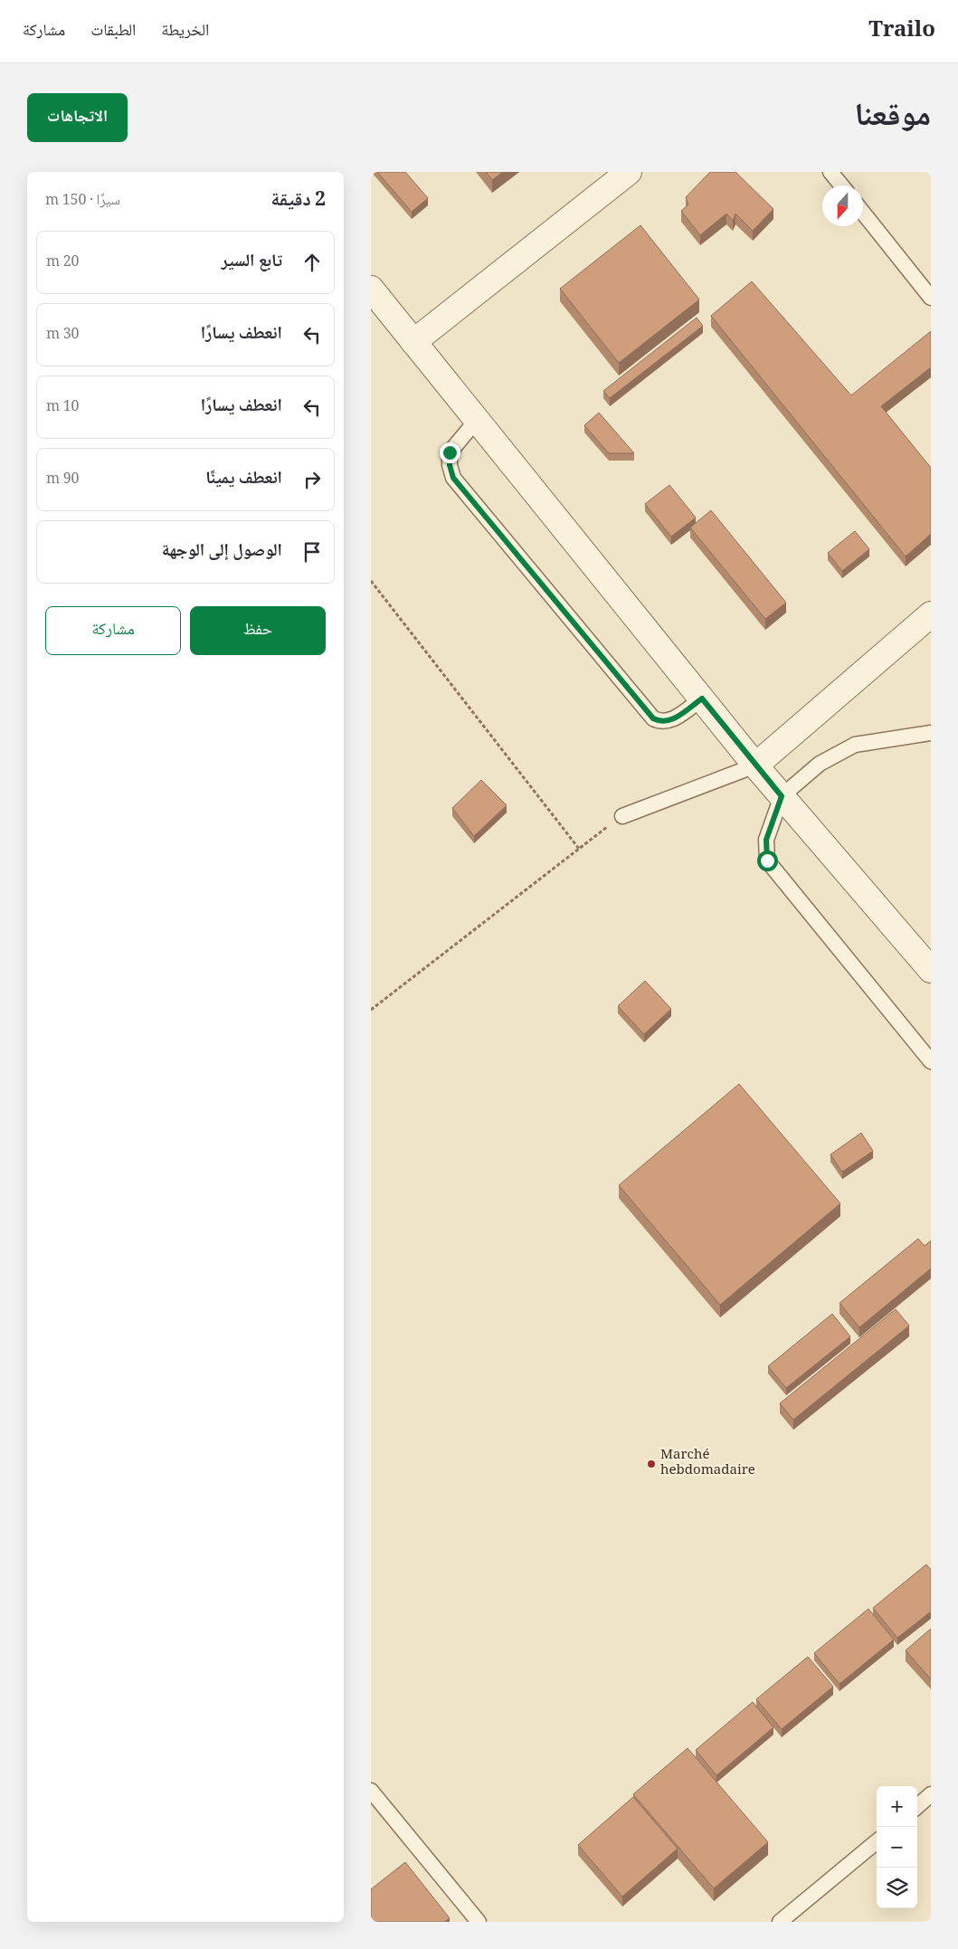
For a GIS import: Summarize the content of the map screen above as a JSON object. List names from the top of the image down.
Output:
{
  "places": ["Marché hebdomadaire"],
  "north": "bottom",
  "page": {
    "header": "Trailo",
    "nav": ["الخريطة", "الطبقات", "مشاركة"],
    "title": "موقعنا",
    "buttons": [
      "الاتجاهات",
      ["حفظ", "مشاركة"]
    ],
    "heading": ["2 دقيقة", "سيرًا · 150 m"],
    "list": [
      ["تابع السير", "20 m"],
      ["انعطف يسارًا", "30 m"],
      ["انعطف يسارًا", "10 m"],
      ["انعطف يمينًا", "90 m"],
      "الوصول إلى الوجهة"
    ],
    "map_buttons": ["+", "−"]
  }
}
